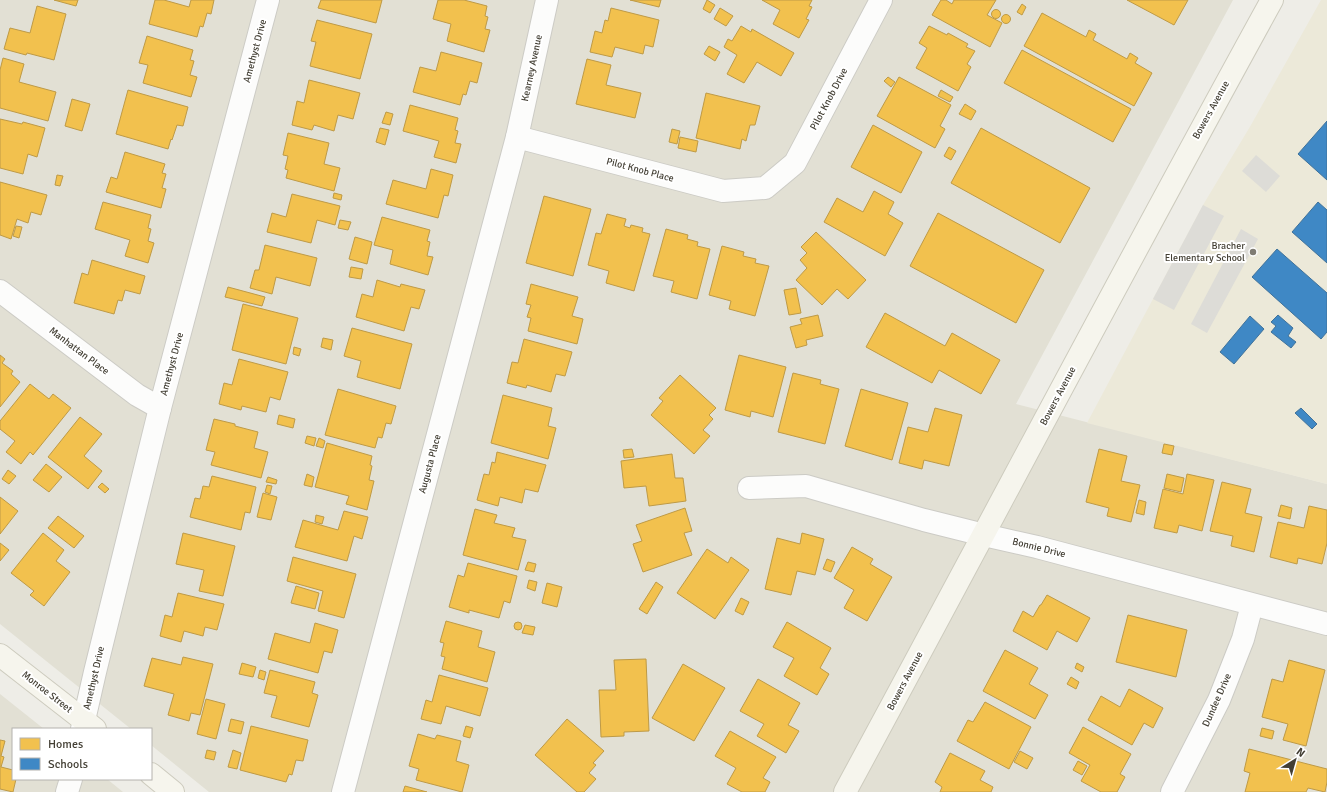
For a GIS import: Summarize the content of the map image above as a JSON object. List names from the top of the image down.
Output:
{
  "streets": {
    "main road": ["Bowers Avenue", "Monroe Street"],
    "street": [
      "Amethyst Drive",
      "Kearney Avenue",
      "Pilot Knob Drive",
      "Pilot Knob Place",
      "Manhattan Place",
      "Augusta Place",
      "Bonnie Drive",
      "Dundee Drive"
    ]
  },
  "crossings": [
    ["Amethyst Drive", "Manhattan Place"],
    ["Amethyst Drive", "Monroe Street"],
    ["Kearney Avenue", "Pilot Knob Place"],
    ["Kearney Avenue", "Augusta Place"],
    ["Pilot Knob Drive", "Pilot Knob Place"],
    ["Bowers Avenue", "Bonnie Drive"],
    ["Pilot Knob Place", "Augusta Place"],
    ["Bonnie Drive", "Dundee Drive"]
  ],
  "places": ["Bracher Elementary School"],
  "legend": ["Homes", "Schools"],
  "north": "top right"
}
